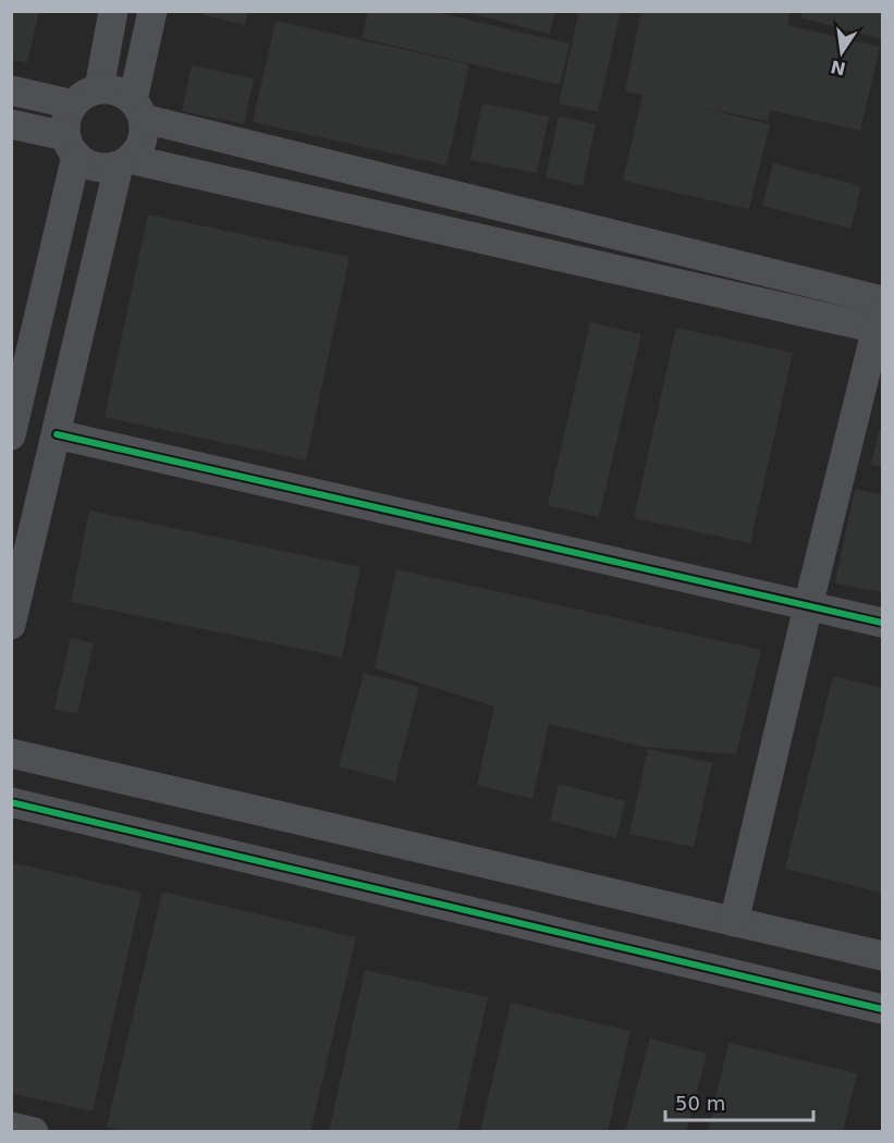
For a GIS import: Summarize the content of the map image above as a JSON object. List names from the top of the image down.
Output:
{
  "scale_bar": "50 m",
  "north": "bottom"
}
